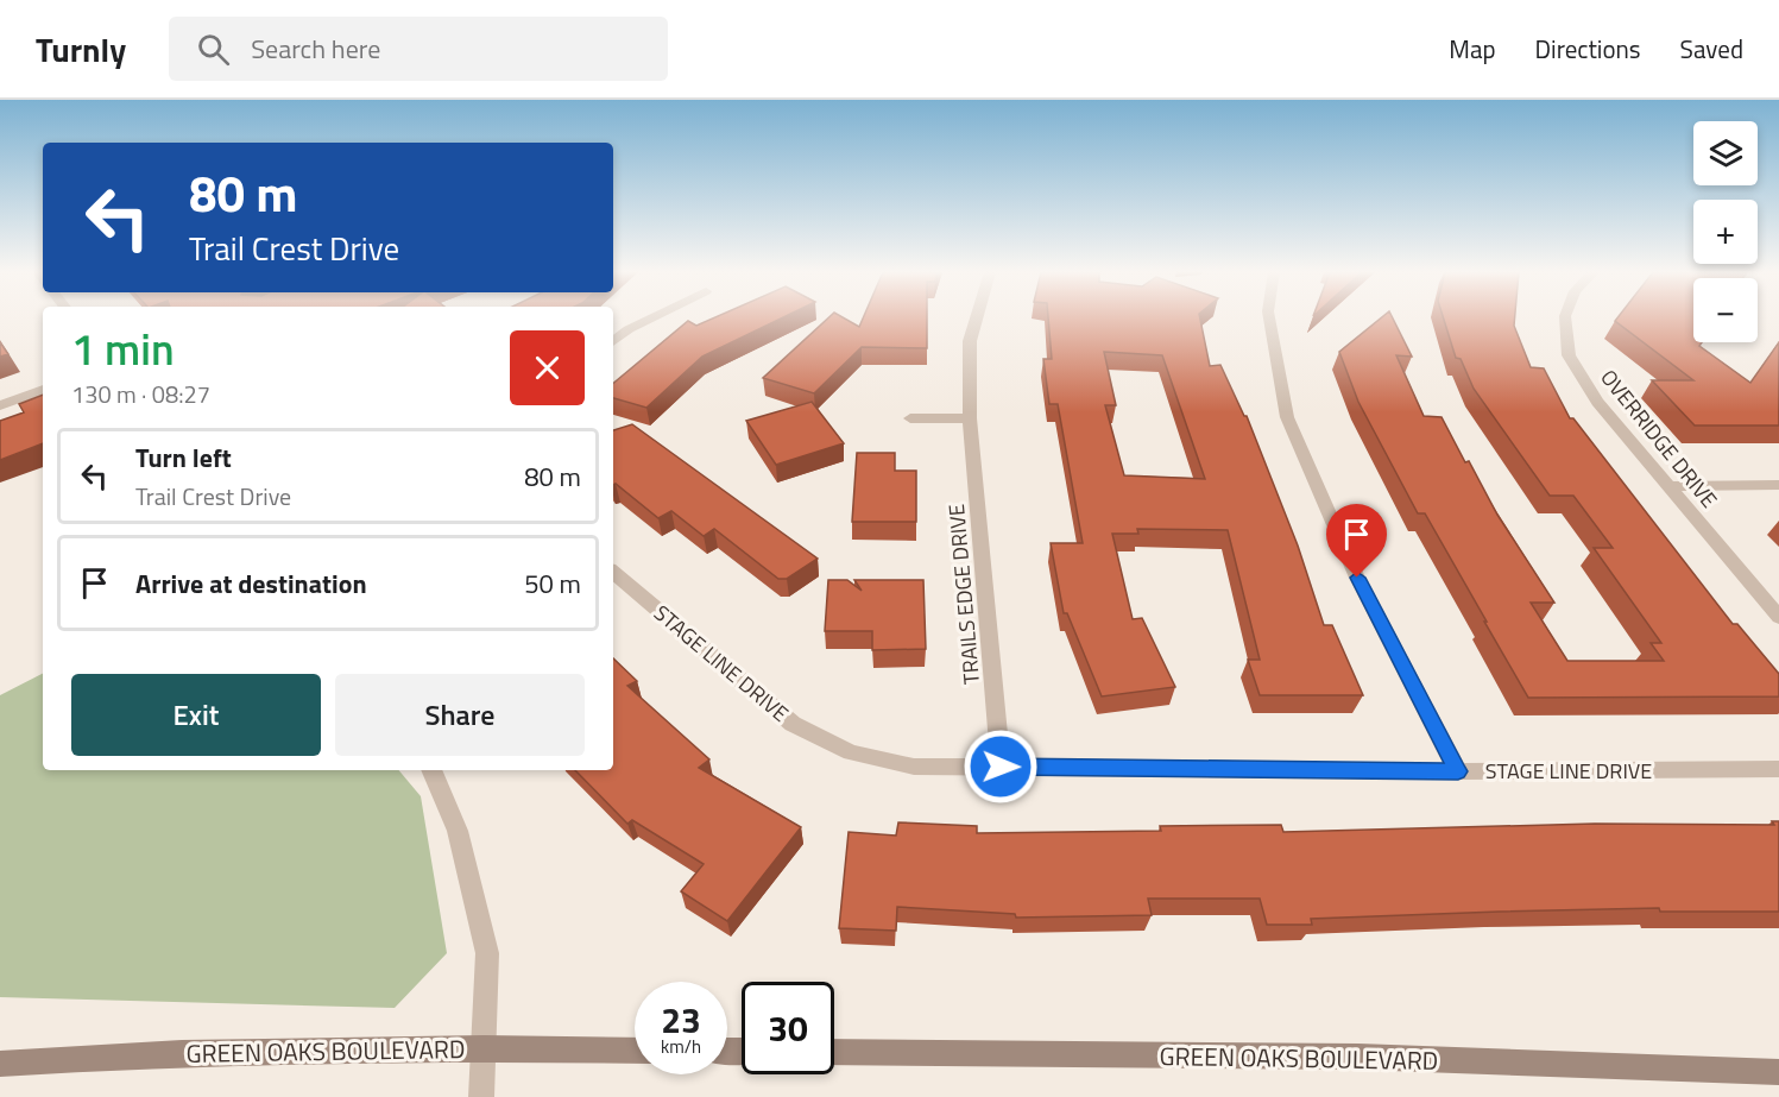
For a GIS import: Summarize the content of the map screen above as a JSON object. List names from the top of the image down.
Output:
{
  "streets": {
    "main road": ["GREEN OAKS BOULEVARD"],
    "street": ["OVERRIDGE DRIVE", "TRAILS EDGE DRIVE", "STAGE LINE DRIVE"]
  },
  "crossings": [
    ["TRAILS EDGE DRIVE", "STAGE LINE DRIVE"]
  ],
  "page": {
    "header": "Turnly",
    "search": "Search here",
    "nav": ["Map", "Directions", "Saved"],
    "map_buttons": ["+", "−"],
    "turn": ["80 m", "Trail Crest Drive"],
    "heading": ["1 min", "130 m · 08:27"],
    "list": [
      {
        "name": "Turn left",
        "note": "Trail Crest Drive",
        "value": "80 m"
      },
      {
        "name": "Arrive at destination",
        "value": "50 m"
      }
    ],
    "buttons": ["Exit", "Share"],
    "speed": "23 km/h",
    "limit": "30"
  }
}
